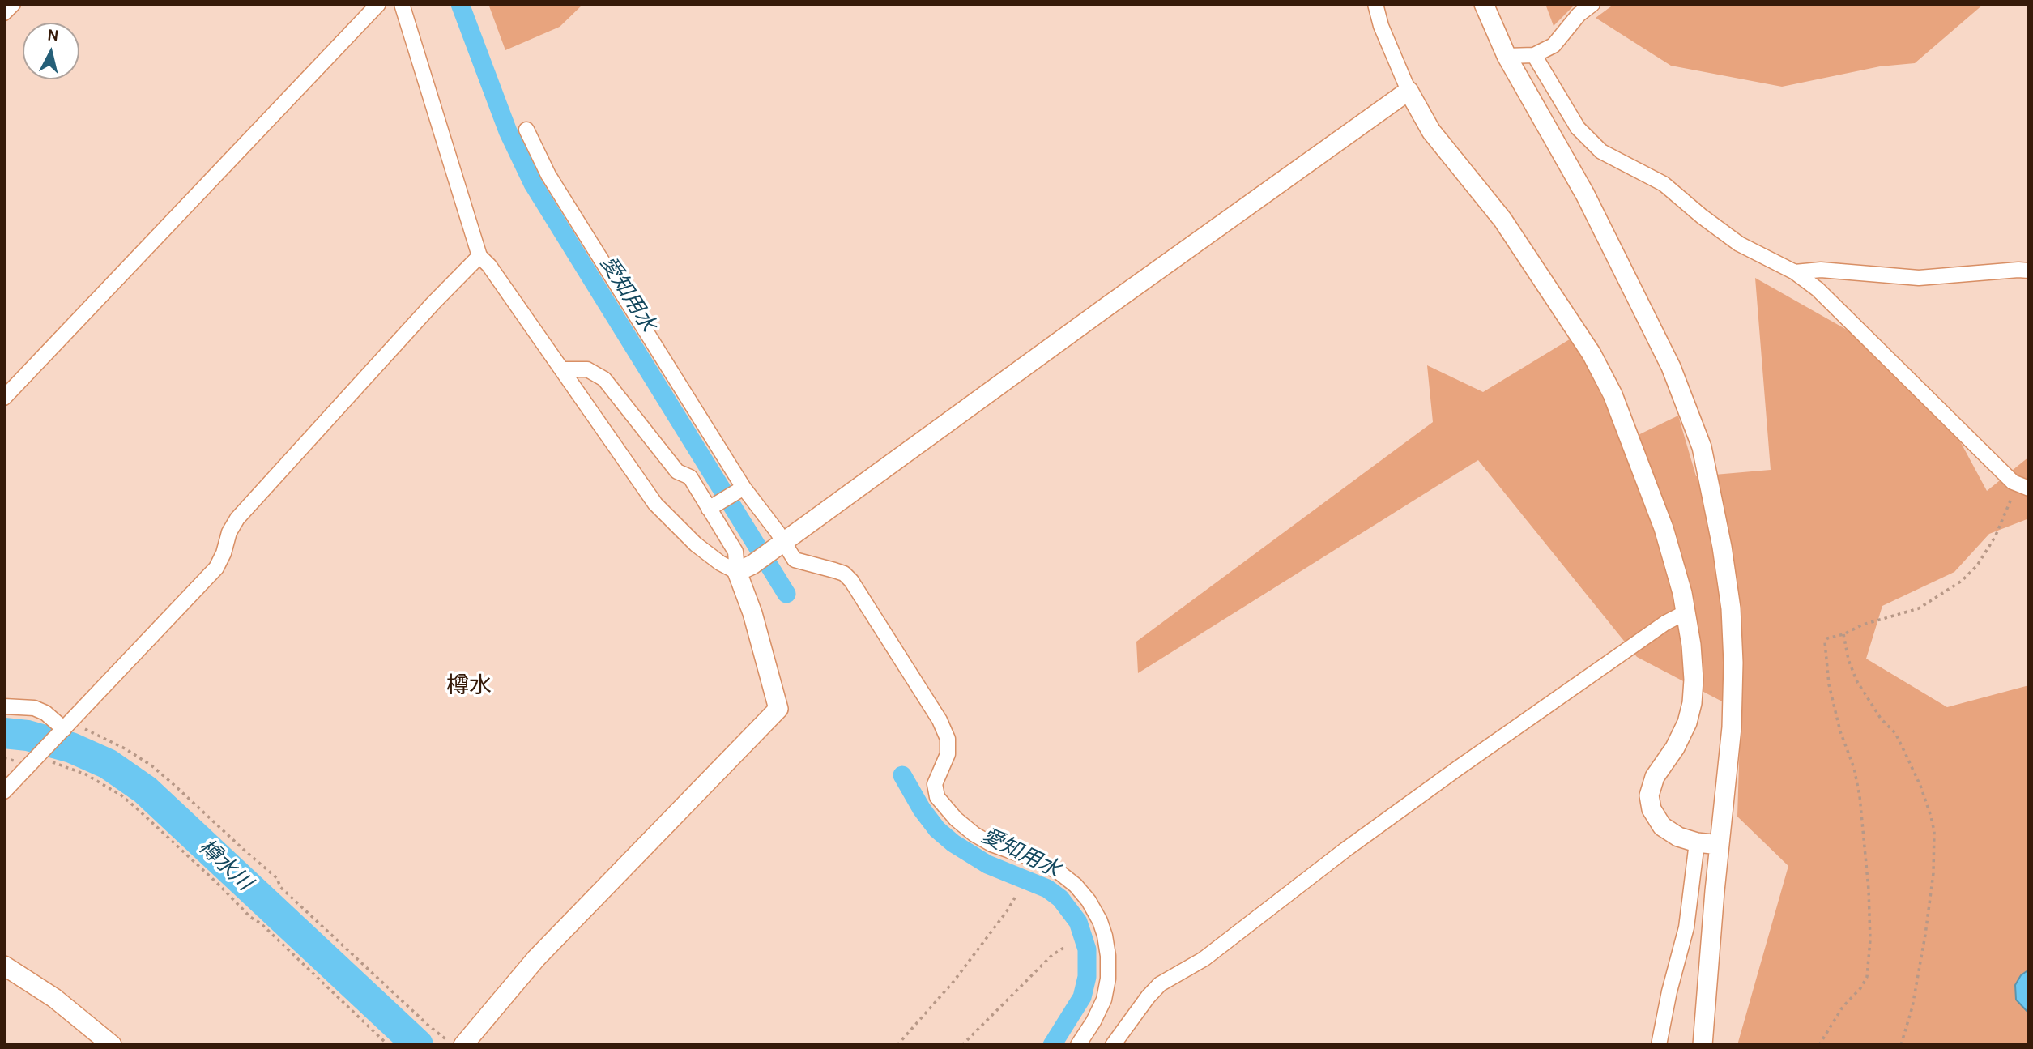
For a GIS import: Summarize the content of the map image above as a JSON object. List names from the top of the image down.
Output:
{
  "districts": ["樽水"],
  "water": ["愛知用水", "樽水川"],
  "north": "top"
}
